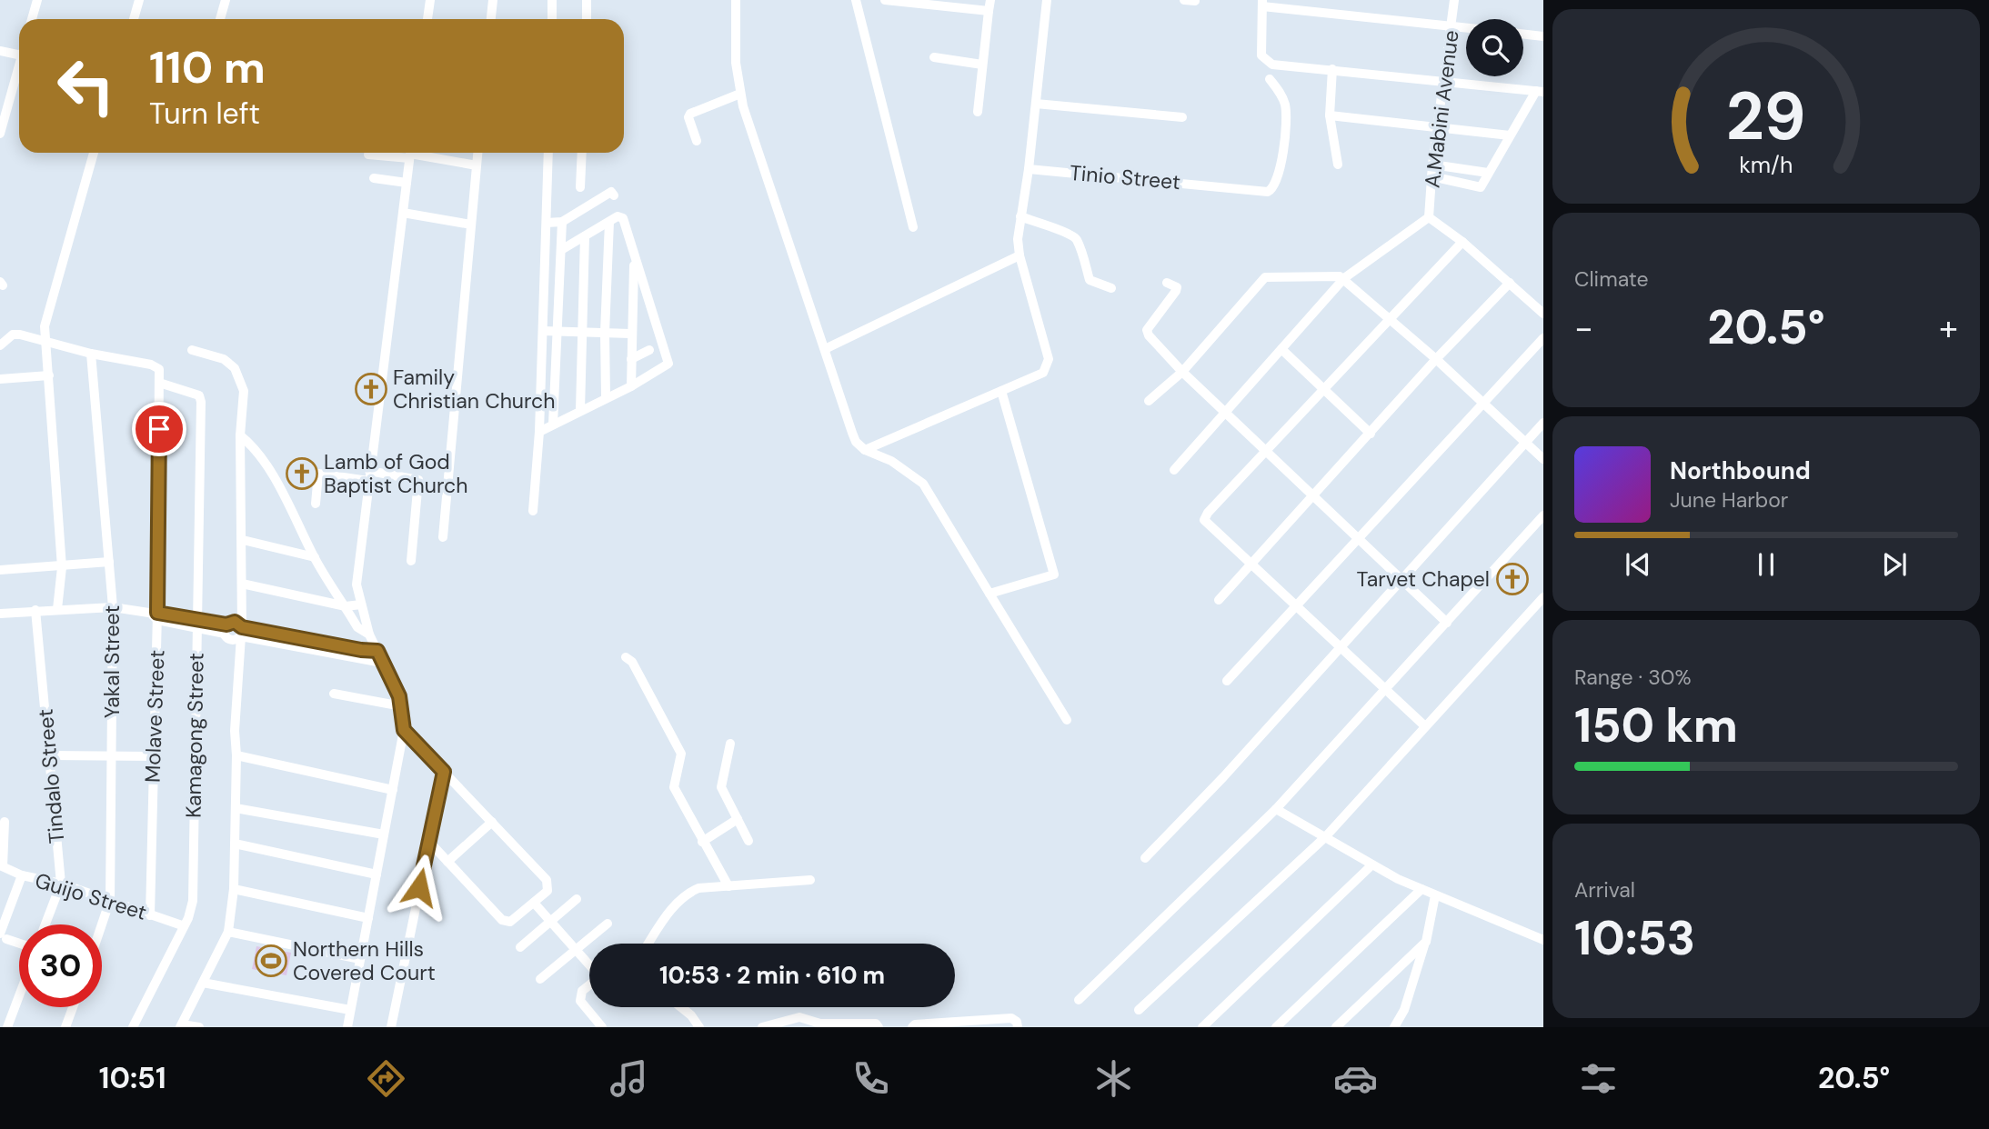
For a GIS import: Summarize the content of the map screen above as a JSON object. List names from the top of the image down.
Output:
{
  "streets": {
    "street": [
      "A.Mabini Avenue",
      "Tinio Street",
      "Yakal Street",
      "Molave Street",
      "Kamagong Street",
      "Tindalo Street",
      "Guijo Street"
    ]
  },
  "crossings": [
    ["Yakal Street", "Molave Street"],
    ["Yakal Street", "Guijo Street"],
    ["Molave Street", "Kamagong Street"],
    ["Molave Street", "Guijo Street"],
    ["Kamagong Street", "Guijo Street"],
    ["Tindalo Street", "Guijo Street"]
  ],
  "places": {
    "church": ["Family Christian Church", "Lamb of God Baptist Church", "Tarvet Chapel"],
    "sports": ["Northern Hills Covered Court"]
  },
  "page": {
    "turn": ["110 m", "Turn left"],
    "tile": [
      "Climate",
      ["Range · 30%", "150 km"],
      ["Arrival", "10:53"]
    ],
    "heat": ["−", "20.5°", "+"],
    "song": ["Northbound", "June Harbor"],
    "limit": "30",
    "trip": "10:53 · 2 min · 610 m",
    "tabs": ["10:51", "20.5°"],
    "gauge": ["29", "km/h"]
  }
}
